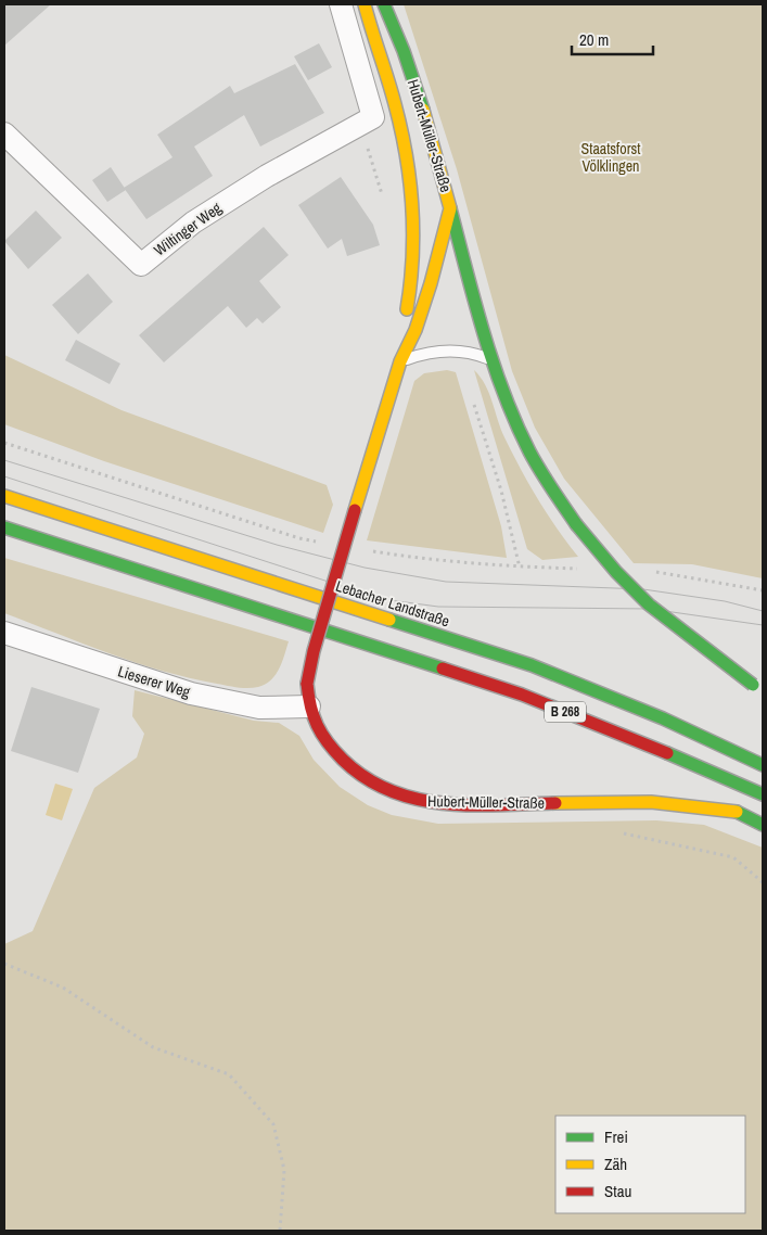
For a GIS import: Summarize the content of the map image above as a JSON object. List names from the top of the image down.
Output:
{
  "streets": {
    "main road": ["Hubert-Müller-Straße", "Lebacher Landstraße", "B 268"],
    "street": ["Wiltinger Weg", "Lieserer Weg"]
  },
  "crossings": [
    ["Hubert-Müller-Straße", "Lieserer Weg"]
  ],
  "parks": ["Staatsforst Völklingen"],
  "legend": ["Frei", "Zäh", "Stau"],
  "scale_bar": "20 m"
}
